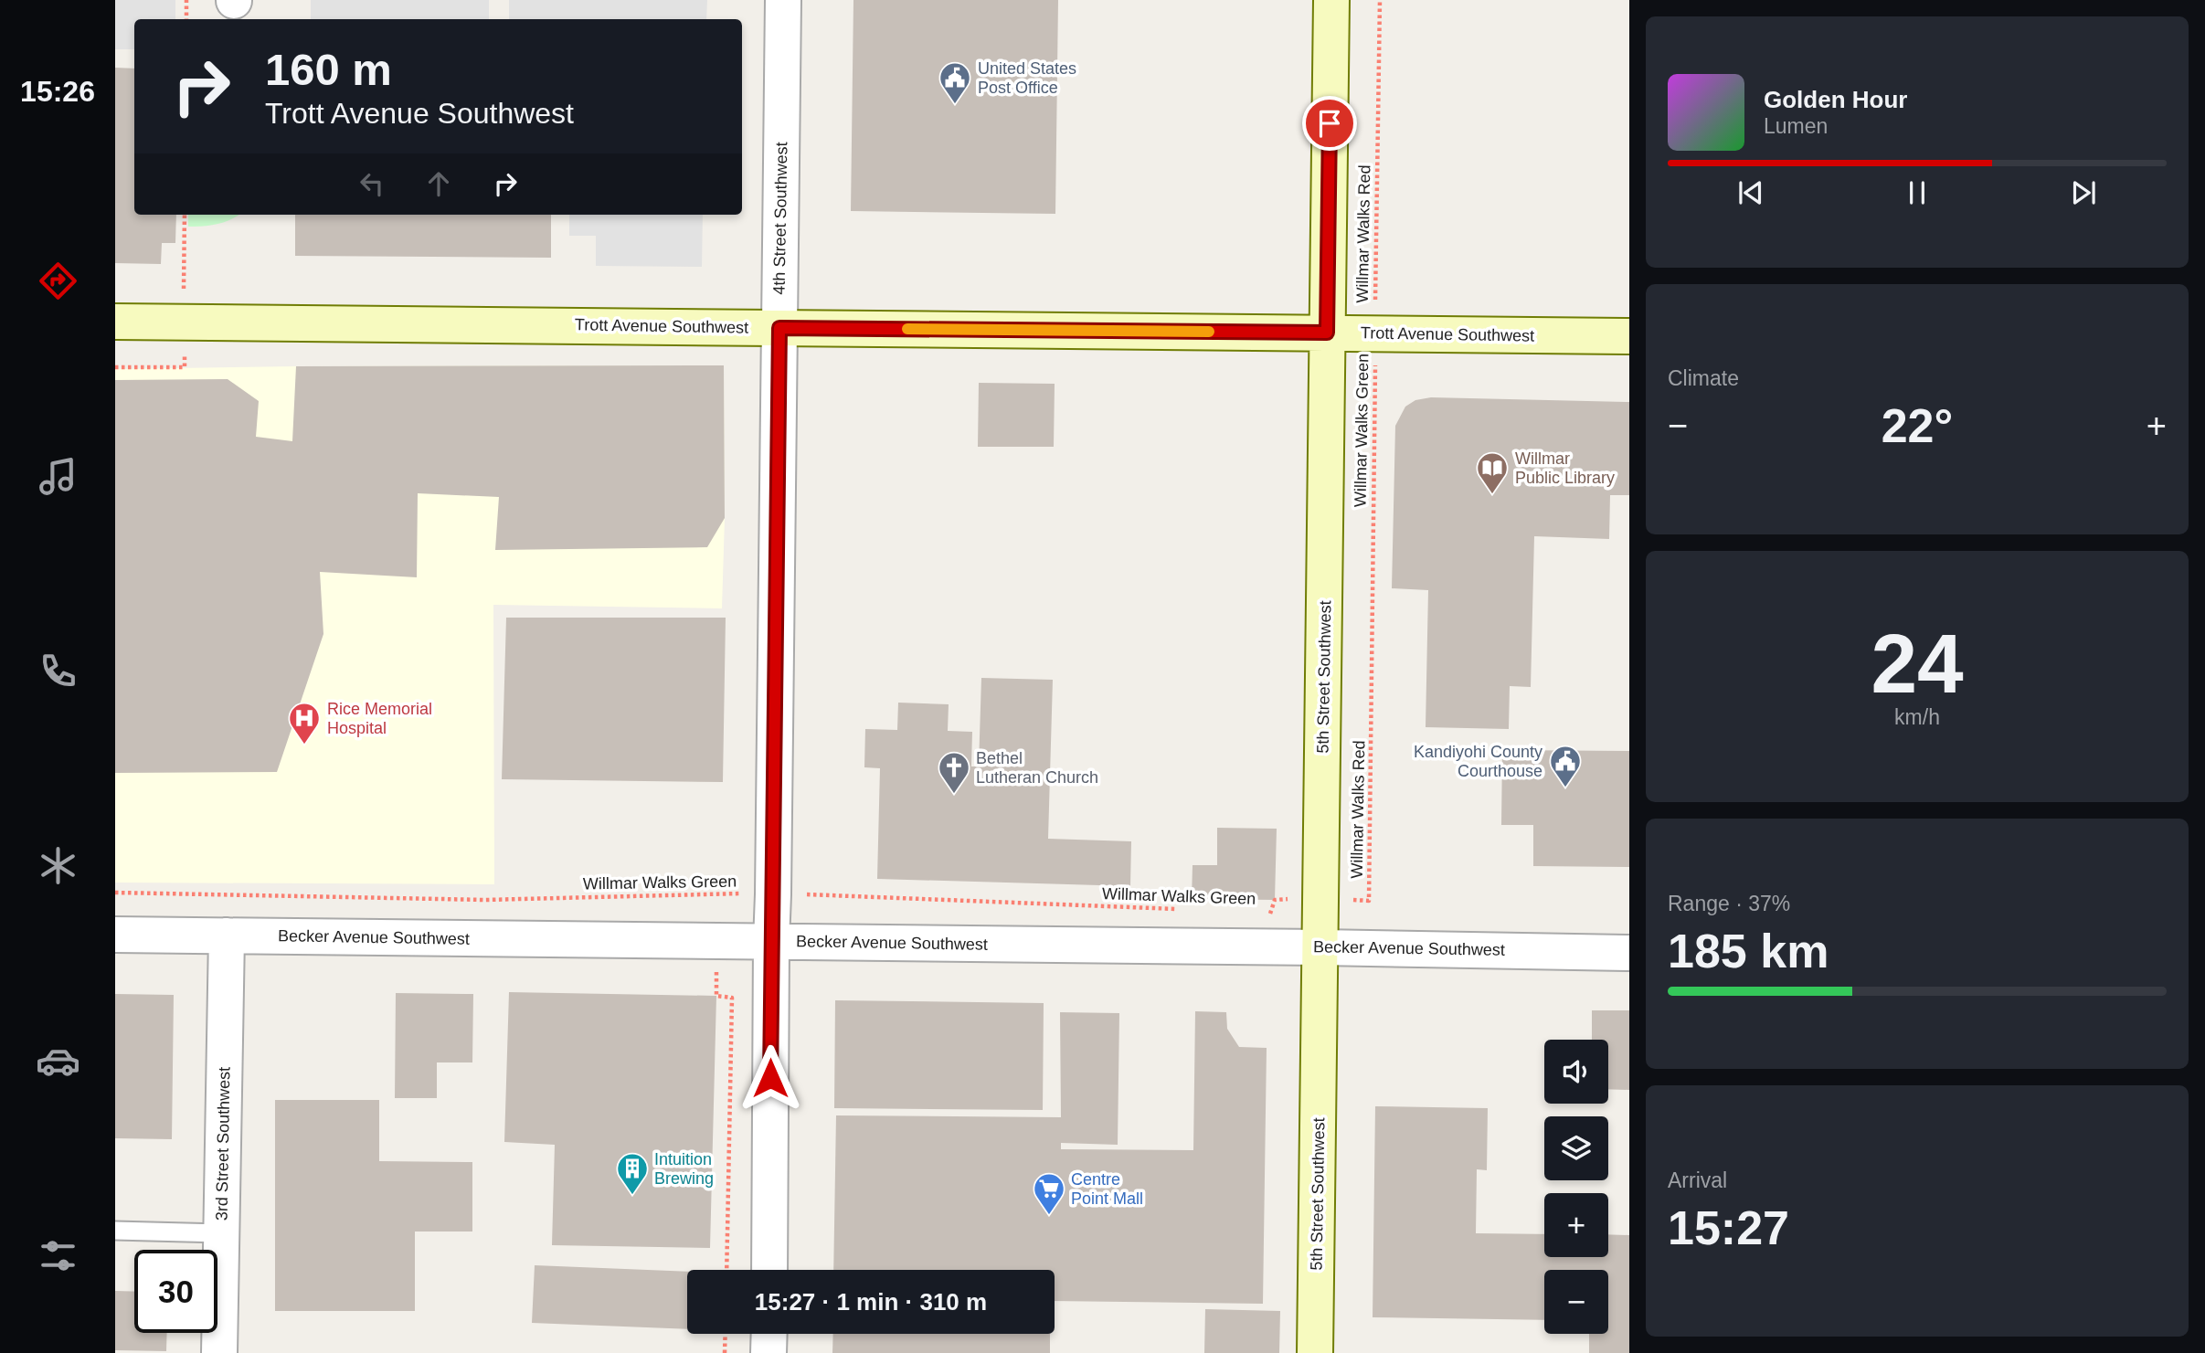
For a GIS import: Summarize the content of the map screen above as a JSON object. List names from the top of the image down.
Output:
{
  "streets": {
    "street": [
      "4th Street Southwest",
      "Trott Avenue Southwest",
      "5th Street Southwest",
      "Becker Avenue Southwest",
      "3rd Street Southwest"
    ],
    "path": ["Willmar Walks Green"]
  },
  "crossings": [
    ["4th Street Southwest", "Trott Avenue Southwest"],
    ["4th Street Southwest", "Becker Avenue Southwest"],
    ["Trott Avenue Southwest", "5th Street Southwest"],
    ["5th Street Southwest", "Becker Avenue Southwest"],
    ["Becker Avenue Southwest", "3rd Street Southwest"]
  ],
  "places": {
    "public building": ["United States Post Office", "Kandiyohi County Courthouse"],
    "library": ["Willmar Public Library"],
    "hospital": ["Rice Memorial Hospital"],
    "church": ["Bethel Lutheran Church"],
    "building": ["Intuition Brewing"],
    "supermarket": ["Centre Point Mall"]
  },
  "page": {
    "tabs": "15:26",
    "turn": ["160 m", "Trott Avenue Southwest"],
    "song": ["Golden Hour", "Lumen"],
    "tile": [
      "Climate",
      ["24", "km/h"],
      ["Range · 37%", "185 km"],
      ["Arrival", "15:27"]
    ],
    "heat": ["−", "22°", "+"],
    "map_buttons": ["+", "−"],
    "limit": "30",
    "trip": "15:27 · 1 min · 310 m"
  }
}
